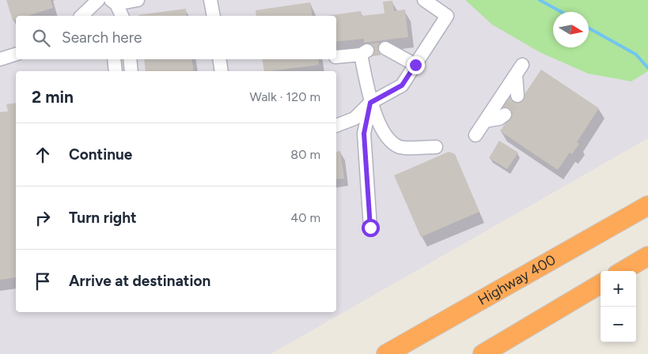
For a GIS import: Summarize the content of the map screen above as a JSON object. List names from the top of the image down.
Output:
{
  "streets": {
    "highway": ["Highway 400"]
  },
  "north": "right",
  "page": {
    "search": "Search here",
    "heading": ["2 min", "Walk · 120 m"],
    "list": [
      ["Continue", "80 m"],
      ["Turn right", "40 m"],
      "Arrive at destination"
    ],
    "map_buttons": ["+", "−"]
  }
}
